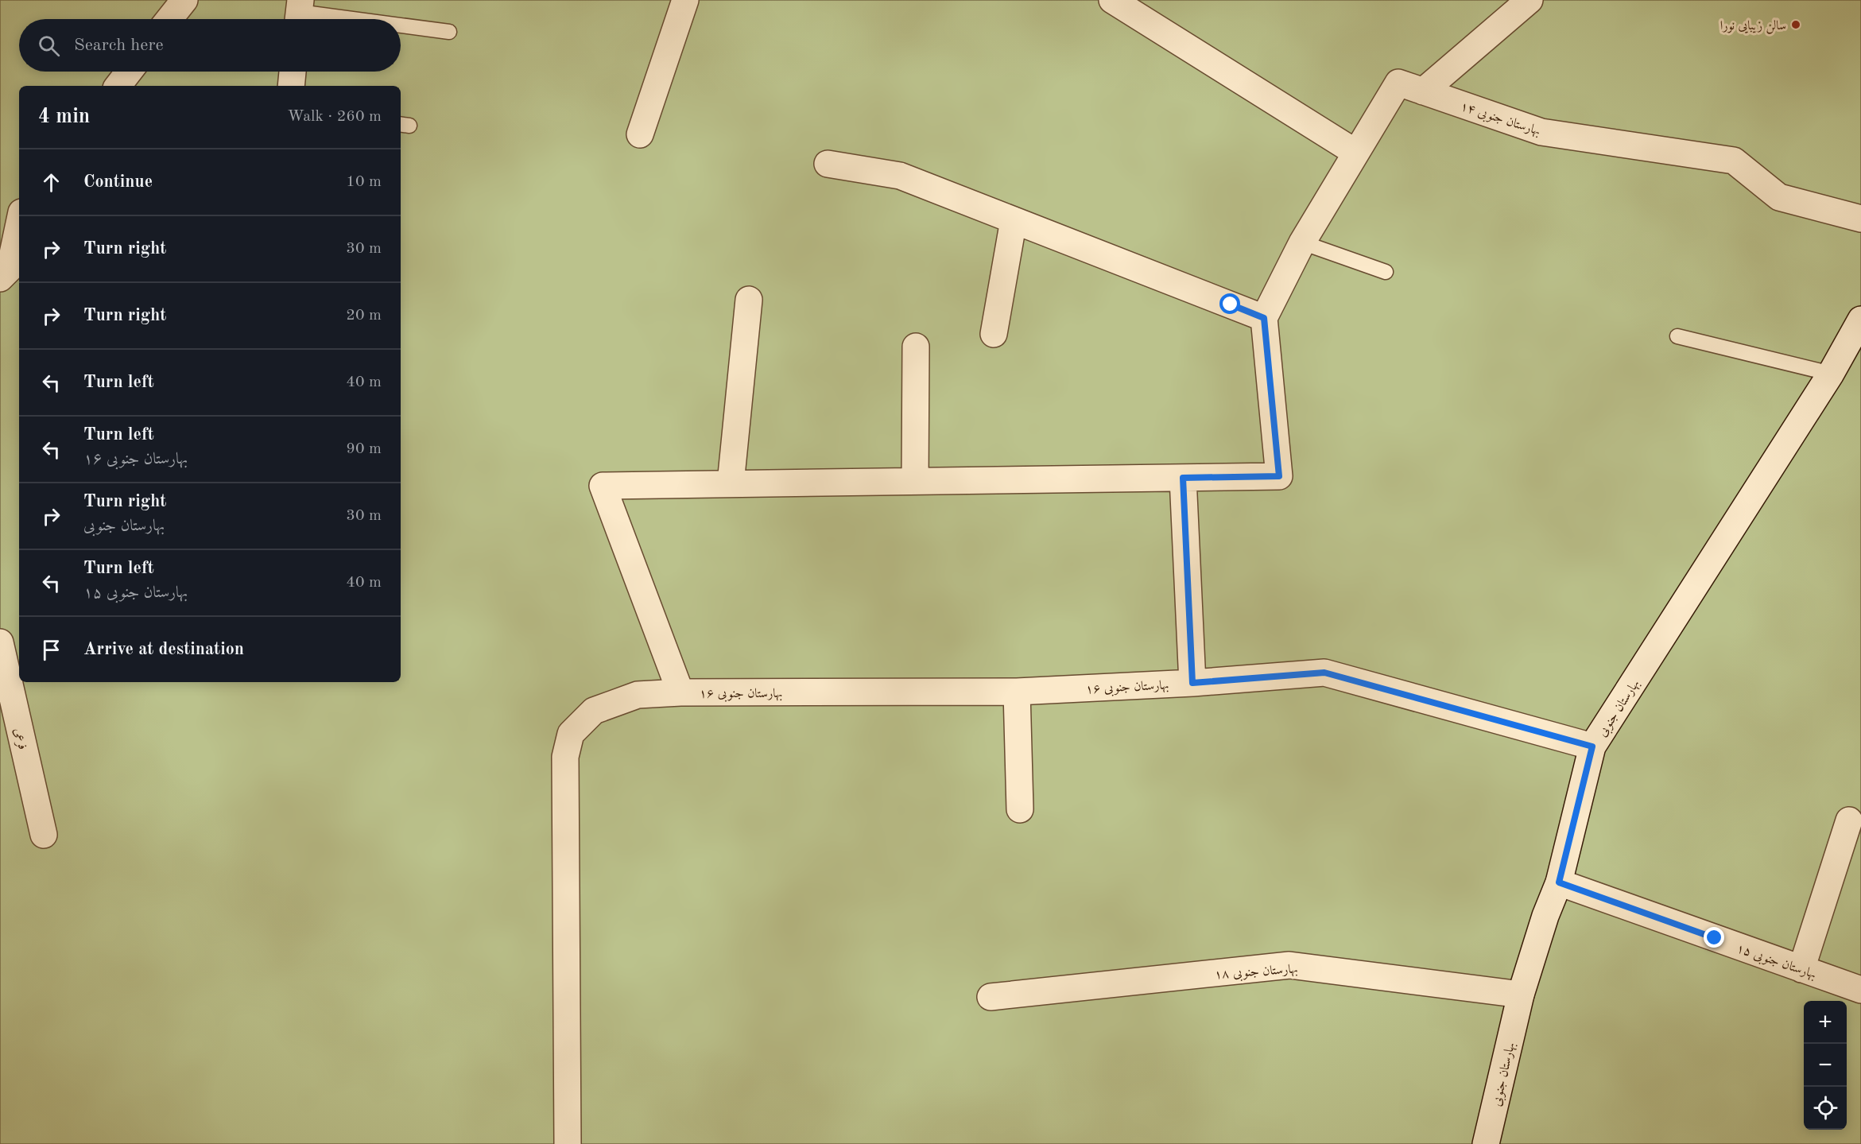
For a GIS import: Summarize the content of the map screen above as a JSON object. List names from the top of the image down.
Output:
{
  "streets": {
    "street": [
      "بهارستان جنوبی ۱۴",
      "بهارستان جنوبی ۱۶",
      "بهارستان جنوبی",
      "فرعی",
      "بهارستان جنوبی ۱۵",
      "بهارستان جنوبی ۱۸"
    ]
  },
  "crossings": [
    ["بهارستان جنوبی ۱۶", "بهارستان جنوبی"],
    ["بهارستان جنوبی", "بهارستان جنوبی ۱۵"],
    ["بهارستان جنوبی", "بهارستان جنوبی ۱۸"]
  ],
  "places": ["سالن زیبایی نورا"],
  "page": {
    "search": "Search here",
    "heading": ["4 min", "Walk · 260 m"],
    "list": [
      ["Continue", "10 m"],
      ["Turn right", "30 m"],
      ["Turn right", "20 m"],
      ["Turn left", "40 m"],
      ["Turn left", "بهارستان جنوبی ۱۶", "90 m"],
      ["Turn right", "بهارستان جنوبی", "30 m"],
      ["Turn left", "بهارستان جنوبی ۱۵", "40 m"],
      "Arrive at destination"
    ],
    "map_buttons": ["+", "−"]
  }
}
